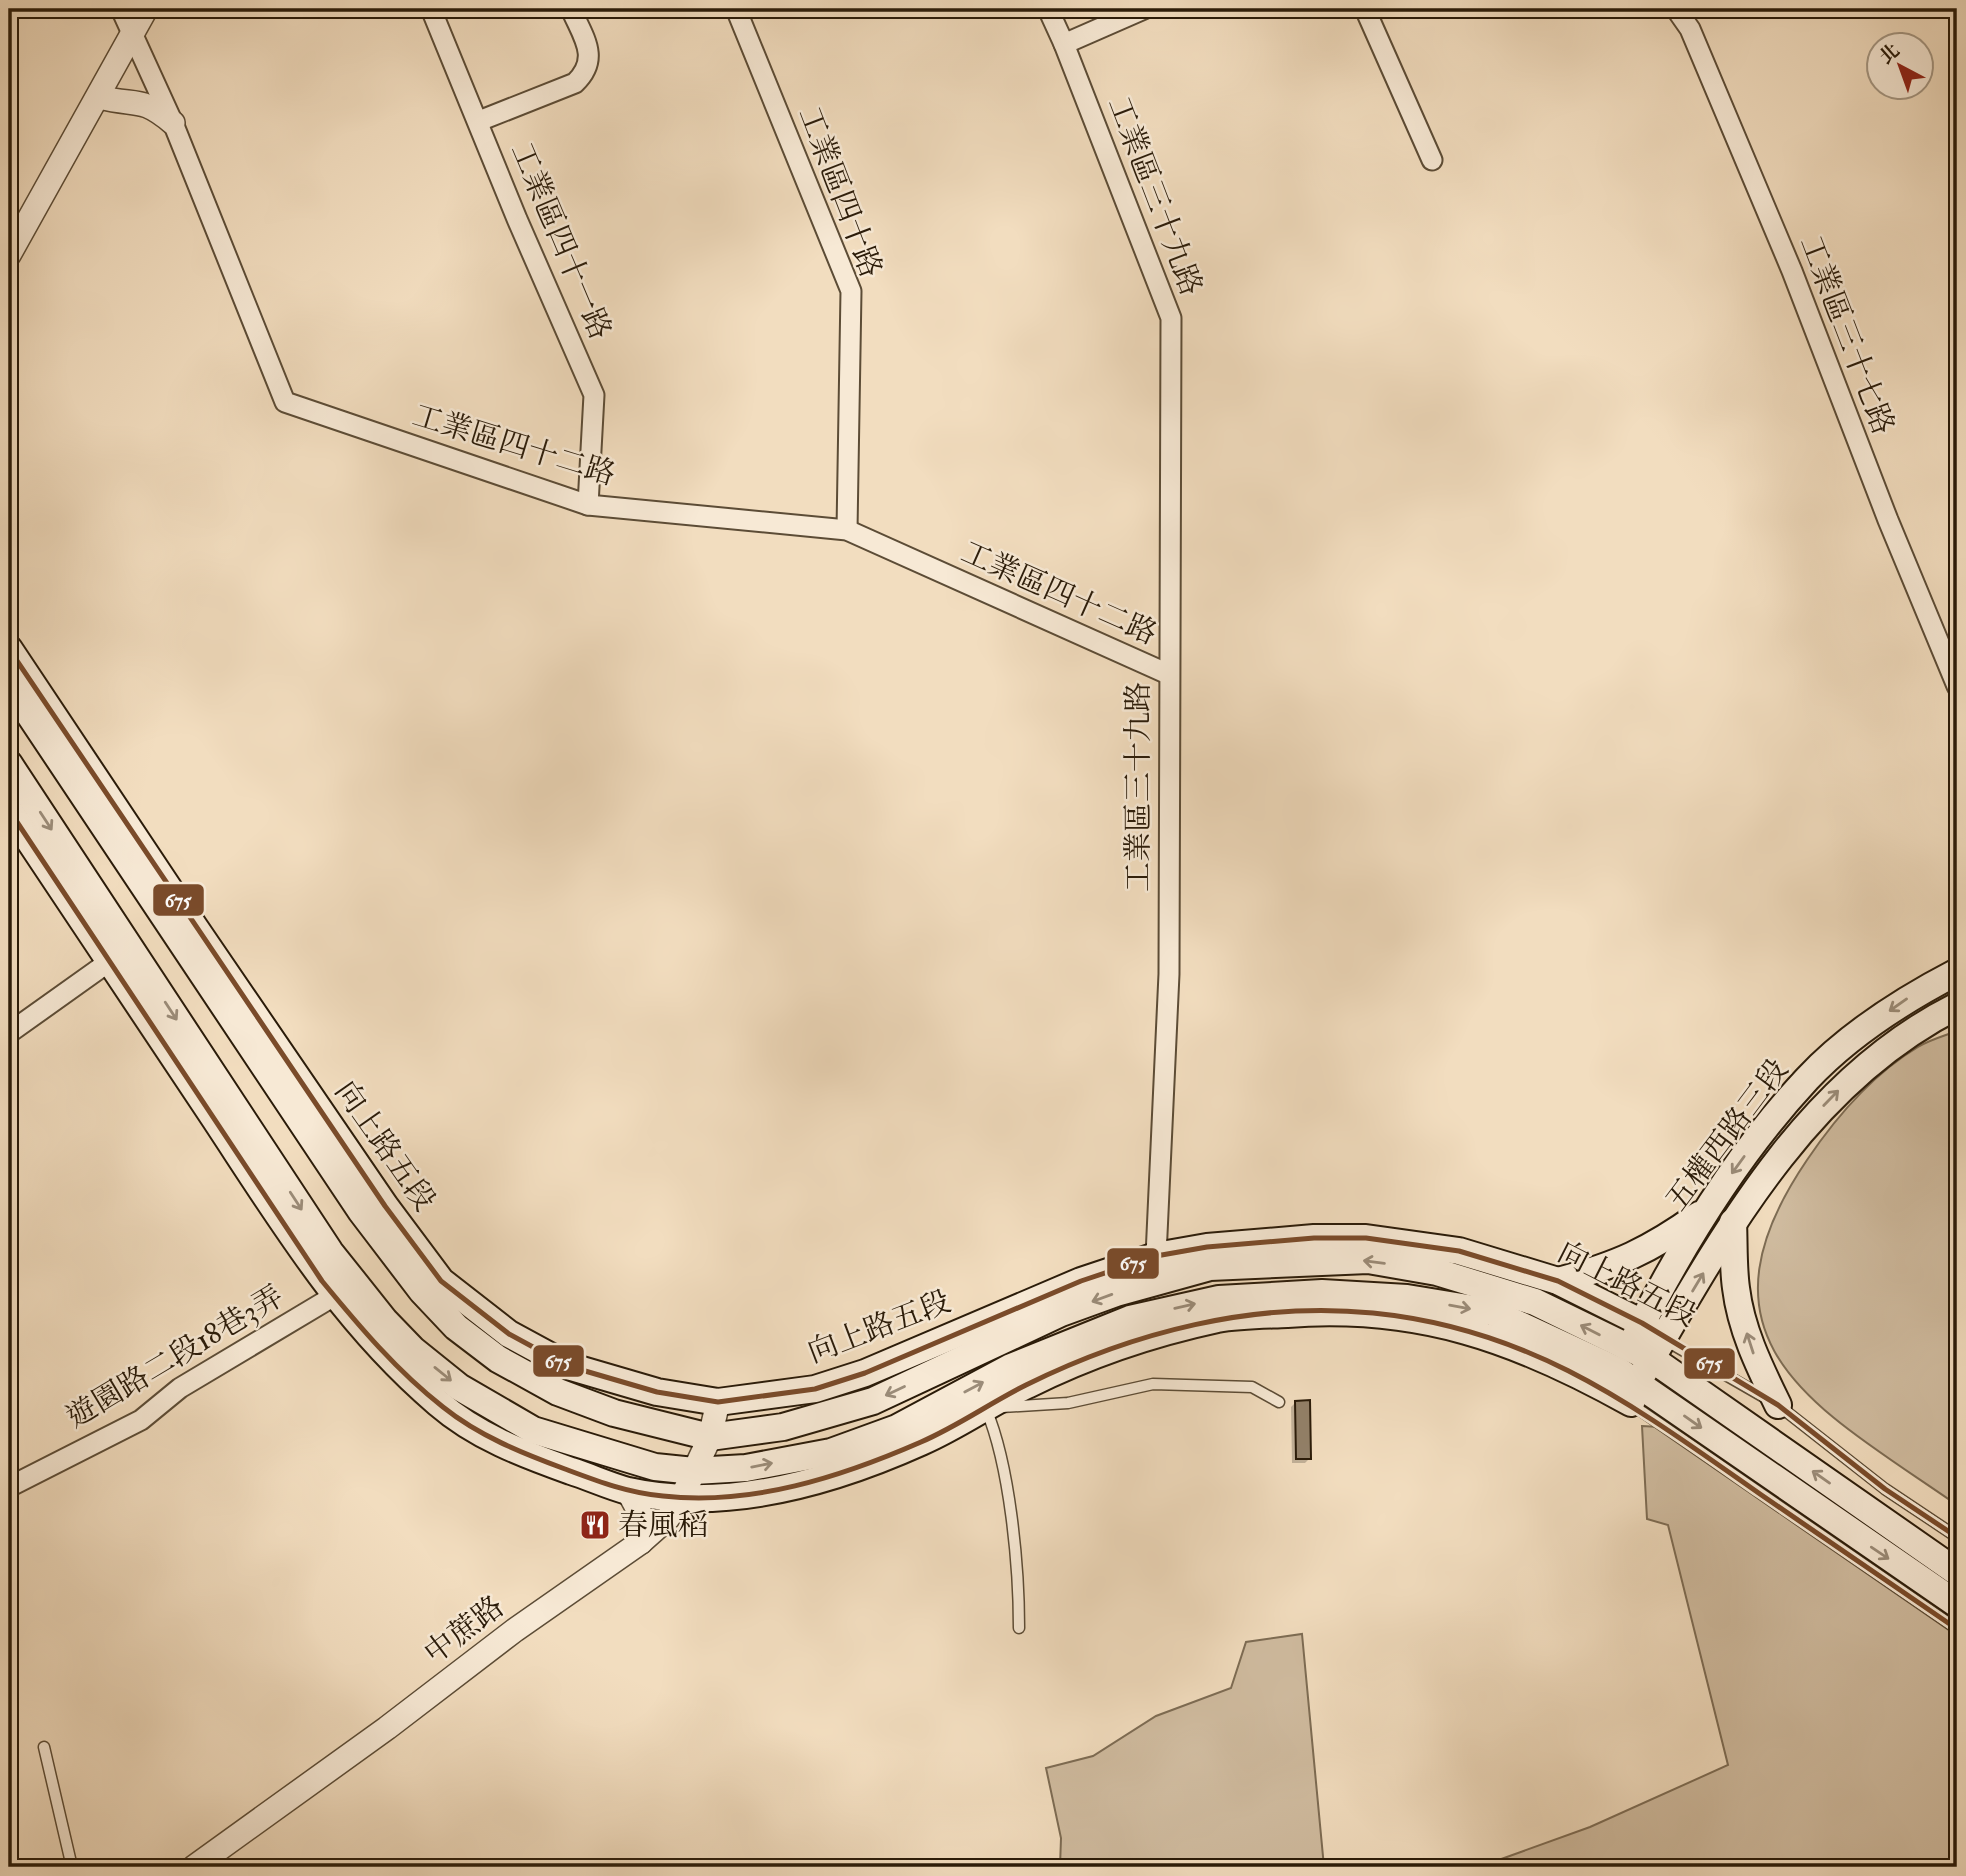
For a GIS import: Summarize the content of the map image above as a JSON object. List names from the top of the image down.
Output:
{
  "streets": {
    "main road": ["五權西路三段", "向上路五段"],
    "street": [
      "工業區四十路",
      "工業區三十九路",
      "工業區四十一路",
      "工業區三十七路",
      "工業區四十二路",
      "遊園路二段18巷3弄",
      "中蔗路"
    ]
  },
  "crossings": [
    ["工業區四十路", "工業區四十二路"],
    ["工業區三十九路", "工業區四十二路"],
    ["工業區三十九路", "向上路五段"],
    ["工業區四十一路", "工業區四十二路"],
    ["五權西路三段", "向上路五段"],
    ["向上路五段", "遊園路二段18巷3弄"],
    ["向上路五段", "中蔗路"]
  ],
  "places": {
    "restaurant": ["春風稻"]
  },
  "lines": ["transit line 675"],
  "north": "top left"
}
